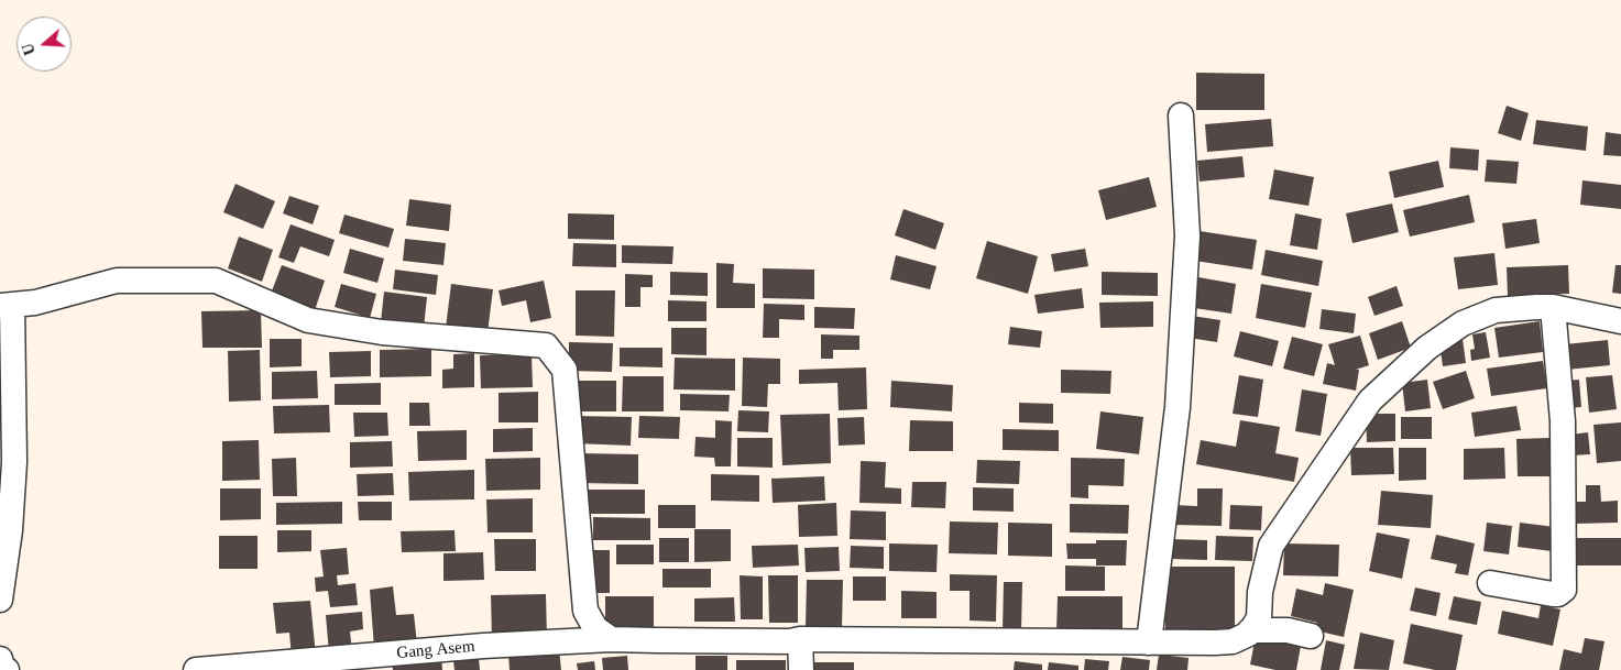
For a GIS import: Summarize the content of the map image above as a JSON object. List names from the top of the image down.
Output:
{
  "streets": {
    "street": ["Gang Asem"]
  },
  "north": "left"
}
